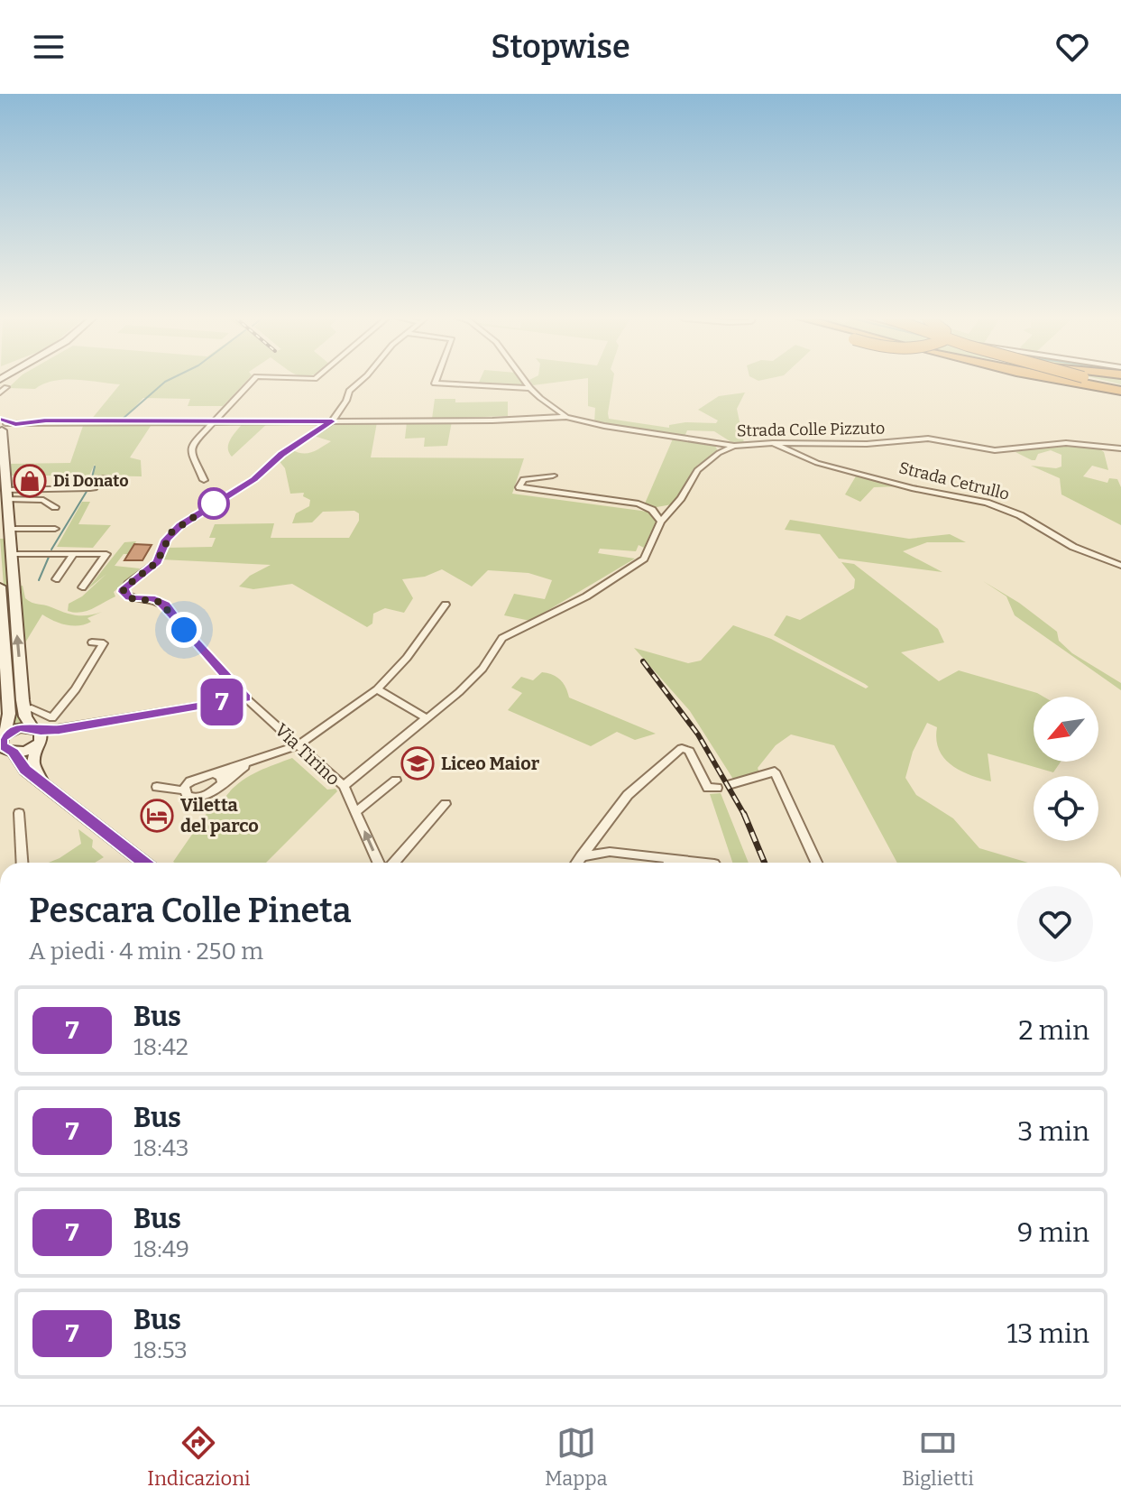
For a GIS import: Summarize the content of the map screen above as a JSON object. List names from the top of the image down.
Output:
{
  "streets": {
    "street": ["Strada Colle Pizzuto", "Strada Cetrullo", "Via Tirino"]
  },
  "crossings": [
    ["Strada Colle Pizzuto", "Strada Cetrullo"]
  ],
  "places": {
    "shop": ["Di Donato"],
    "school or university": ["Liceo Maior"],
    "hotel": ["Viletta del parco"]
  },
  "lines": ["bus line 7"],
  "north": "bottom left",
  "page": {
    "header": "Stopwise",
    "on_map": "7",
    "heading": ["Pescara Colle Pineta", "A piedi · 4 min · 250 m"],
    "list": [
      {
        "mark": "7",
        "name": "Bus",
        "note": "18:42",
        "value": "2 min"
      },
      {
        "mark": "7",
        "name": "Bus",
        "note": "18:43",
        "value": "3 min"
      },
      {
        "mark": "7",
        "name": "Bus",
        "note": "18:49",
        "value": "9 min"
      },
      {
        "mark": "7",
        "name": "Bus",
        "note": "18:53",
        "value": "13 min"
      }
    ],
    "tabs": ["Indicazioni", "Mappa", "Biglietti"]
  }
}
